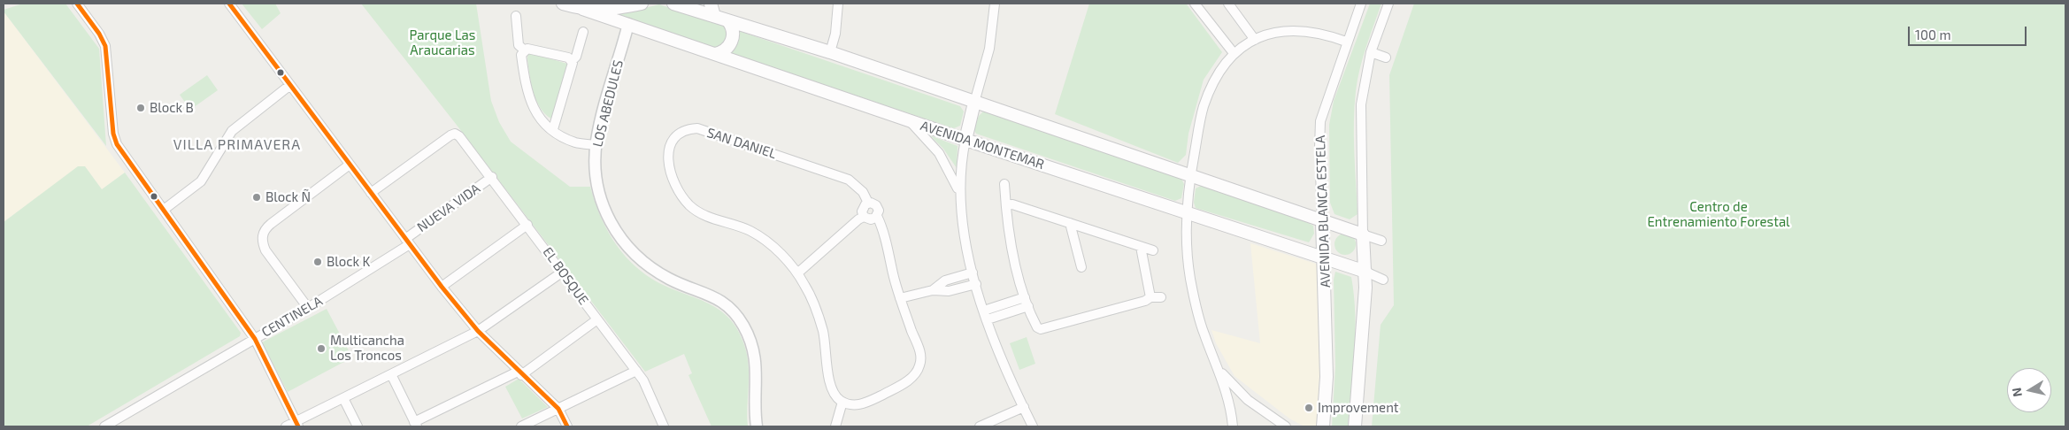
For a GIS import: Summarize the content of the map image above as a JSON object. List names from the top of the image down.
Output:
{
  "streets": {
    "main road": ["AVENIDA MONTEMAR", "AVENIDA BLANCA ESTELA"],
    "street": [
      "LOS ABEDULES",
      "SAN DANIEL",
      "NUEVA VIDA",
      "EL BOSQUE",
      "CENTINELA"
    ]
  },
  "crossings": [
    ["LOS ABEDULES", "AVENIDA MONTEMAR"],
    ["AVENIDA MONTEMAR", "AVENIDA BLANCA ESTELA"],
    ["NUEVA VIDA", "EL BOSQUE"],
    ["NUEVA VIDA", "CENTINELA"]
  ],
  "districts": ["VILLA PRIMAVERA"],
  "parks": ["Parque Las Araucarias", "Centro de Entrenamiento Forestal"],
  "places": [
    "Block B",
    "Block Ñ",
    "Block K",
    "Multicancha Los Troncos",
    "Improvement"
  ],
  "scale_bar": "100 m",
  "north": "left"
}
